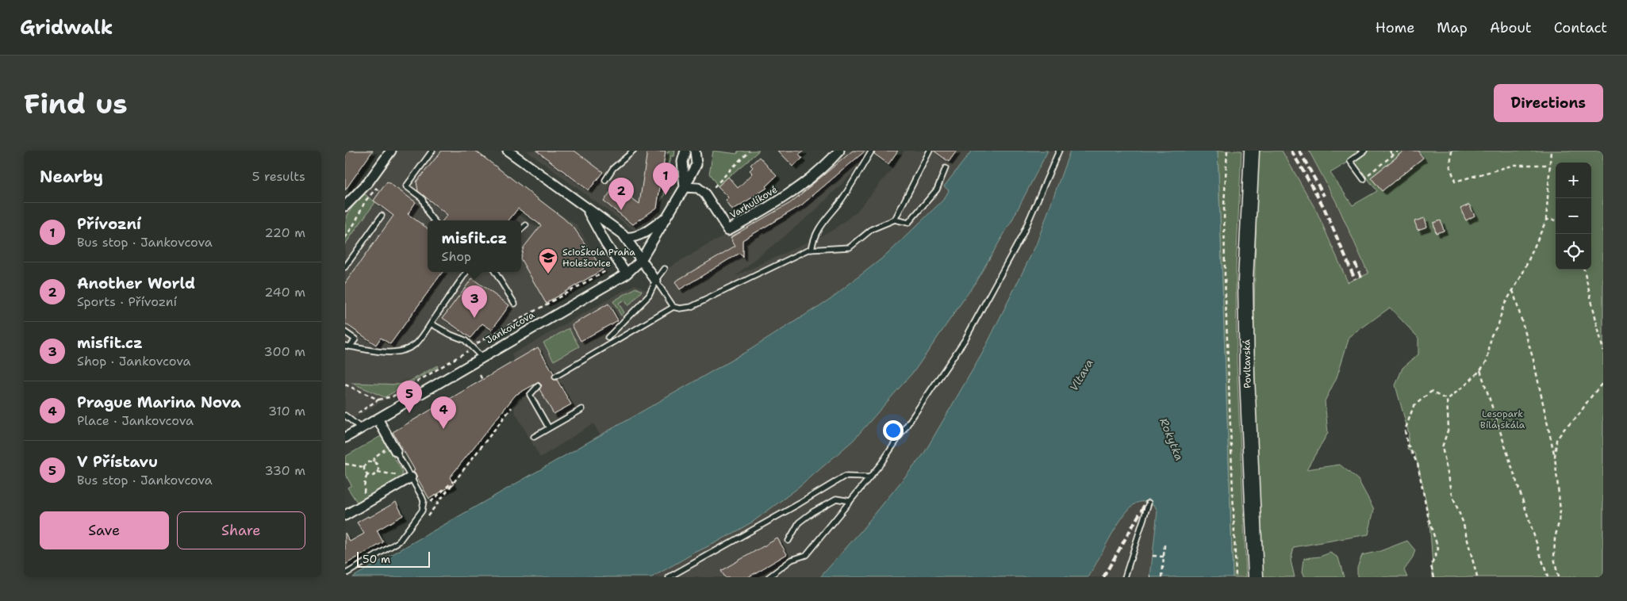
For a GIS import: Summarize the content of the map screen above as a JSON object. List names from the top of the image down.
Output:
{
  "streets": {
    "main road": ["Povltavská"],
    "street": ["Varhulíkové", "Jankovcova"]
  },
  "crossings": [
    ["Varhulíkové", "Jankovcova"]
  ],
  "water": ["Vltava", "Rokytka"],
  "parks": ["Lesopark Bílá skála"],
  "places": {
    "school or university": ["ScioŠkola Praha Holešovice"]
  },
  "scale_bar": "50 m",
  "page": {
    "header": "Gridwalk",
    "nav": [
      "Home",
      "Map",
      "About",
      "Contact"
    ],
    "buttons": [
      "Directions",
      ["Save", "Share"]
    ],
    "title": "Find us",
    "heading": ["Nearby", "5 results"],
    "map_buttons": ["+", "−"],
    "pins": [
      "1",
      "2",
      "3",
      "5",
      "4"
    ],
    "list": [
      {
        "mark": "1",
        "name": "Přívozní",
        "note": "Bus stop · Jankovcova",
        "value": "220 m"
      },
      {
        "mark": "2",
        "name": "Another World",
        "note": "Sports · Přívozní",
        "value": "240 m"
      },
      {
        "mark": "3",
        "name": "misfit.cz",
        "note": "Shop · Jankovcova",
        "value": "300 m"
      },
      {
        "mark": "4",
        "name": "Prague Marina Nova",
        "note": "Place · Jankovcova",
        "value": "310 m"
      },
      {
        "mark": "5",
        "name": "V Přístavu",
        "note": "Bus stop · Jankovcova",
        "value": "330 m"
      }
    ],
    "popup": ["misfit.cz", "Shop"],
    "scale": "50 m"
  }
}
